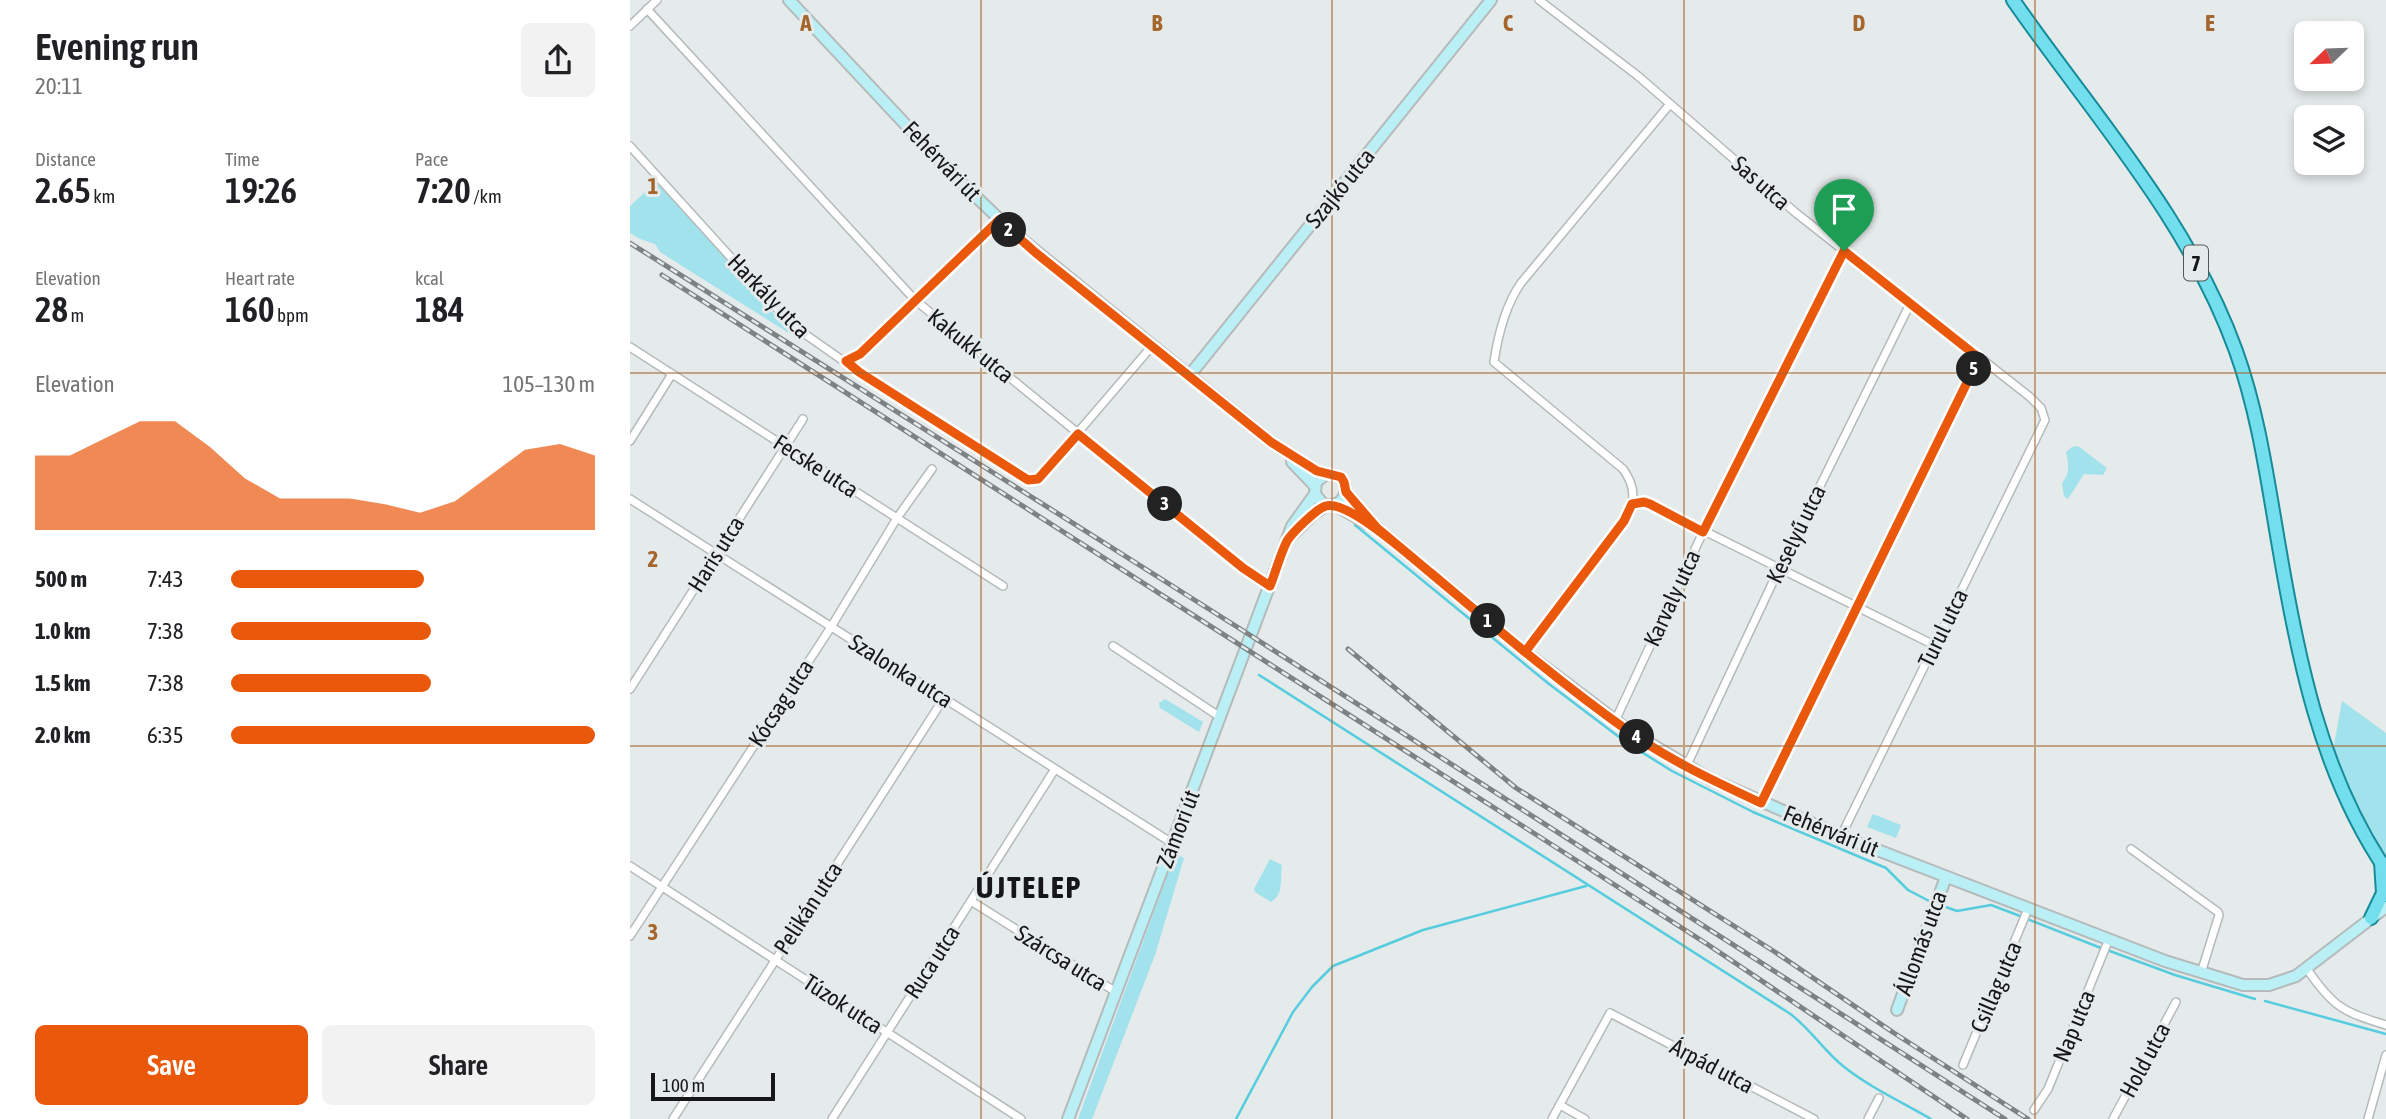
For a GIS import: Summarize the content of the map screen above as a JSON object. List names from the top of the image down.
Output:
{
  "streets": {
    "main road": [
      "Fehérvári út",
      "Szajkó utca",
      "7",
      "Zámori út",
      "Állomás utca"
    ],
    "street": [
      "Sas utca",
      "Harkály utca",
      "Kakukk utca",
      "Fecske utca",
      "Keselyű utca",
      "Haris utca",
      "Karvaly utca",
      "Turul utca",
      "Szalonka utca",
      "Kócsag utca",
      "Pelikán utca",
      "Szárcsa utca",
      "Ruca utca",
      "Csillag utca",
      "Túzok utca",
      "Nap utca",
      "Hold utca",
      "Árpád utca"
    ]
  },
  "crossings": [
    ["Fehérvári út", "Szajkó utca"],
    ["Fehérvári út", "Keselyű utca"],
    ["Fehérvári út", "Karvaly utca"],
    ["Fehérvári út", "Turul utca"],
    ["Fehérvári út", "Zámori út"],
    ["Fehérvári út", "Állomás utca"],
    ["Fehérvári út", "Csillag utca"],
    ["Fehérvári út", "Nap utca"],
    ["Sas utca", "Keselyű utca"],
    ["Sas utca", "Karvaly utca"],
    ["Sas utca", "Turul utca"],
    ["Harkály utca", "Kakukk utca"],
    ["Kakukk utca", "Zámori út"],
    ["Fecske utca", "Haris utca"],
    ["Fecske utca", "Kócsag utca"],
    ["Haris utca", "Szalonka utca"],
    ["Szalonka utca", "Kócsag utca"],
    ["Szalonka utca", "Zámori út"],
    ["Szalonka utca", "Pelikán utca"],
    ["Szalonka utca", "Ruca utca"],
    ["Kócsag utca", "Túzok utca"],
    ["Zámori út", "Szárcsa utca"],
    ["Pelikán utca", "Túzok utca"],
    ["Szárcsa utca", "Ruca utca"],
    ["Ruca utca", "Túzok utca"]
  ],
  "districts": ["ÚJTELEP"],
  "scale_bar": "100 m",
  "north": "bottom left",
  "page": {
    "heading": ["Evening run", "20:11"],
    "stats": [
      ["Distance", "2.65 km"],
      ["Time", "19:26"],
      ["Pace", "7:20 /km"],
      ["Elevation", "28 m"],
      ["Heart rate", "160 bpm"],
      ["kcal", "184"]
    ],
    "pins": [
      "2",
      "5",
      "3",
      "1",
      "4"
    ],
    "chart": ["Elevation", "105–130 m"],
    "list": [
      {
        "name": "500 m",
        "note": "7:43"
      },
      {
        "name": "1.0 km",
        "note": "7:38"
      },
      {
        "name": "1.5 km",
        "note": "7:38"
      },
      {
        "name": "2.0 km",
        "note": "6:35"
      }
    ],
    "buttons": ["Save", "Share"],
    "scale": "100 m"
  },
  "grid": {
    "columns": [
      "A",
      "B",
      "C",
      "D",
      "E"
    ],
    "rows": ["1", "2", "3"]
  }
}
